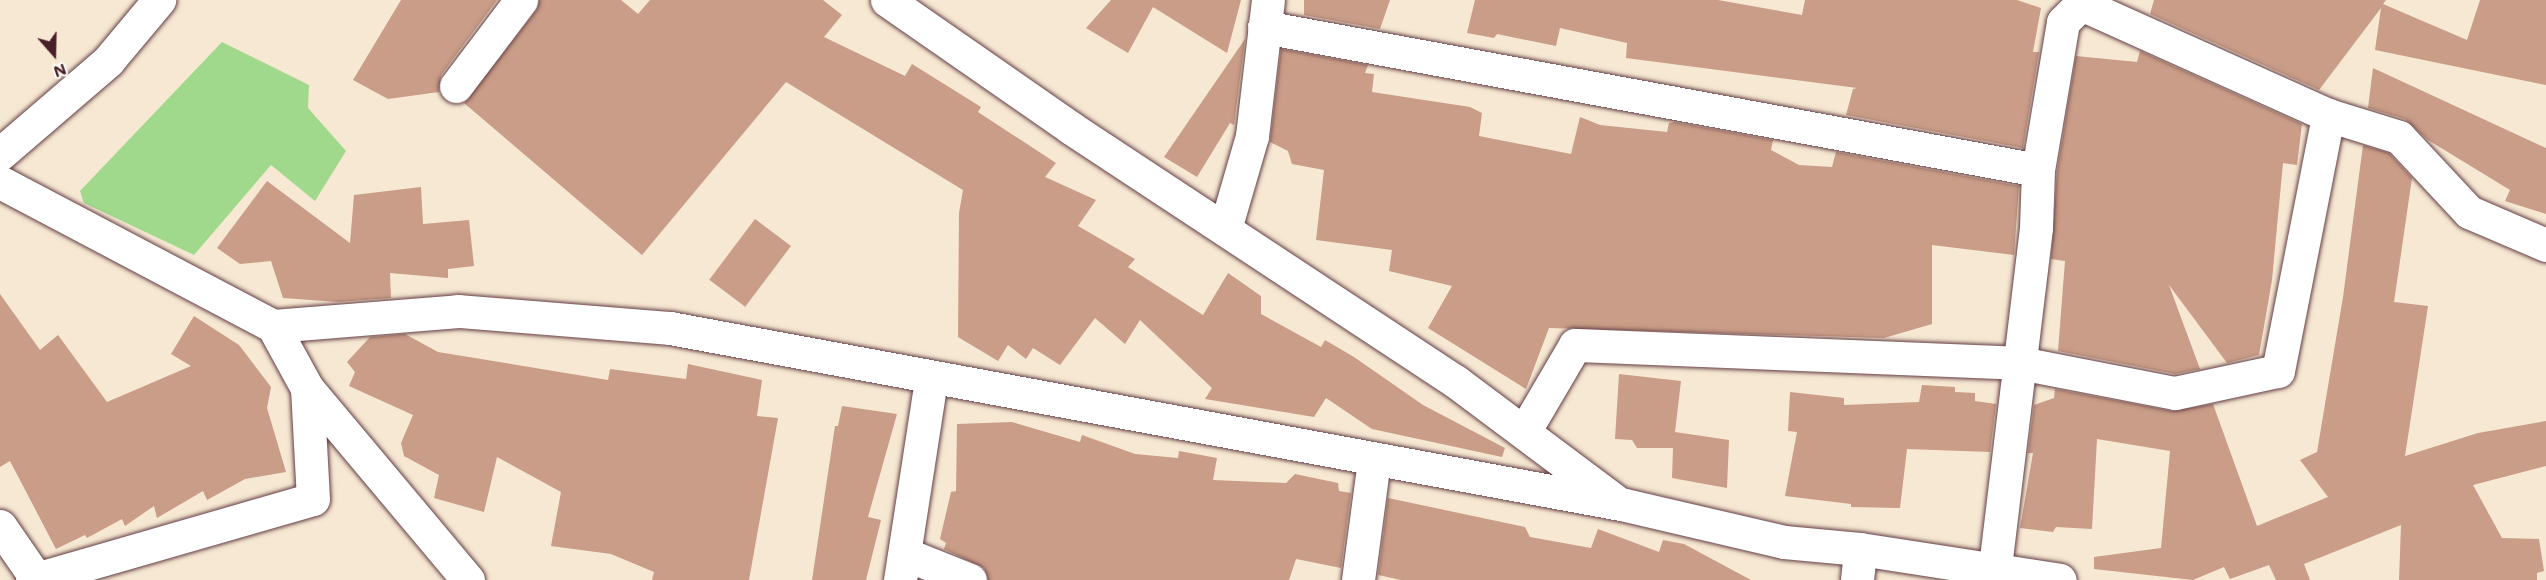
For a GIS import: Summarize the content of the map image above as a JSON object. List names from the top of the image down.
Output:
{
  "north": "bottom"
}
